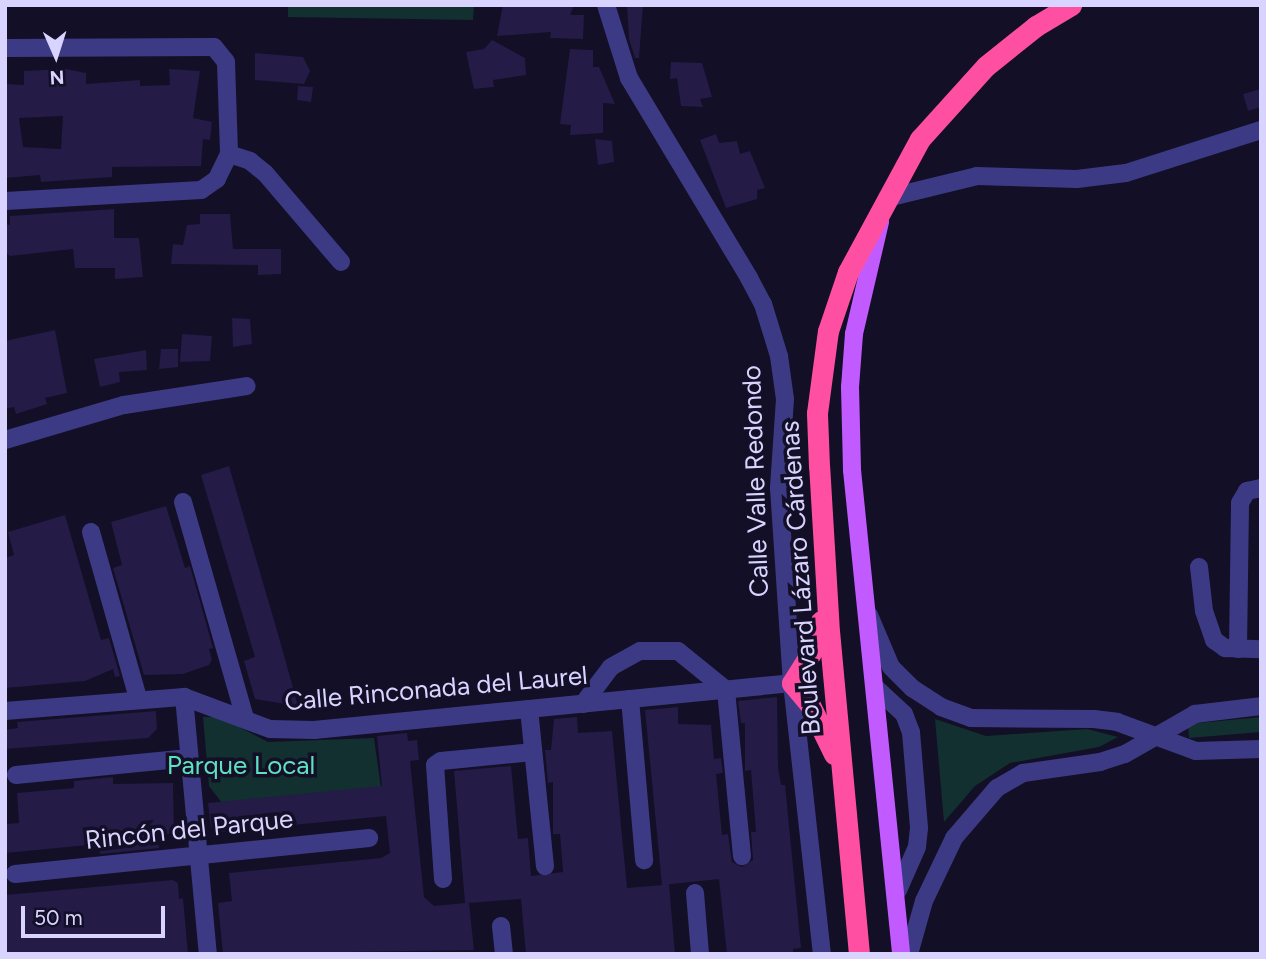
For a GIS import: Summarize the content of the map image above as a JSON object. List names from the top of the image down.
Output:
{
  "streets": {
    "highway": ["Boulevard Lázaro Cárdenas"],
    "street": ["Calle Valle Redondo", "Calle Rinconada del Laurel", "Rincón del Parque"]
  },
  "crossings": [
    ["Calle Valle Redondo", "Calle Rinconada del Laurel"]
  ],
  "parks": ["Parque Local"],
  "scale_bar": "50 m",
  "north": "bottom"
}
